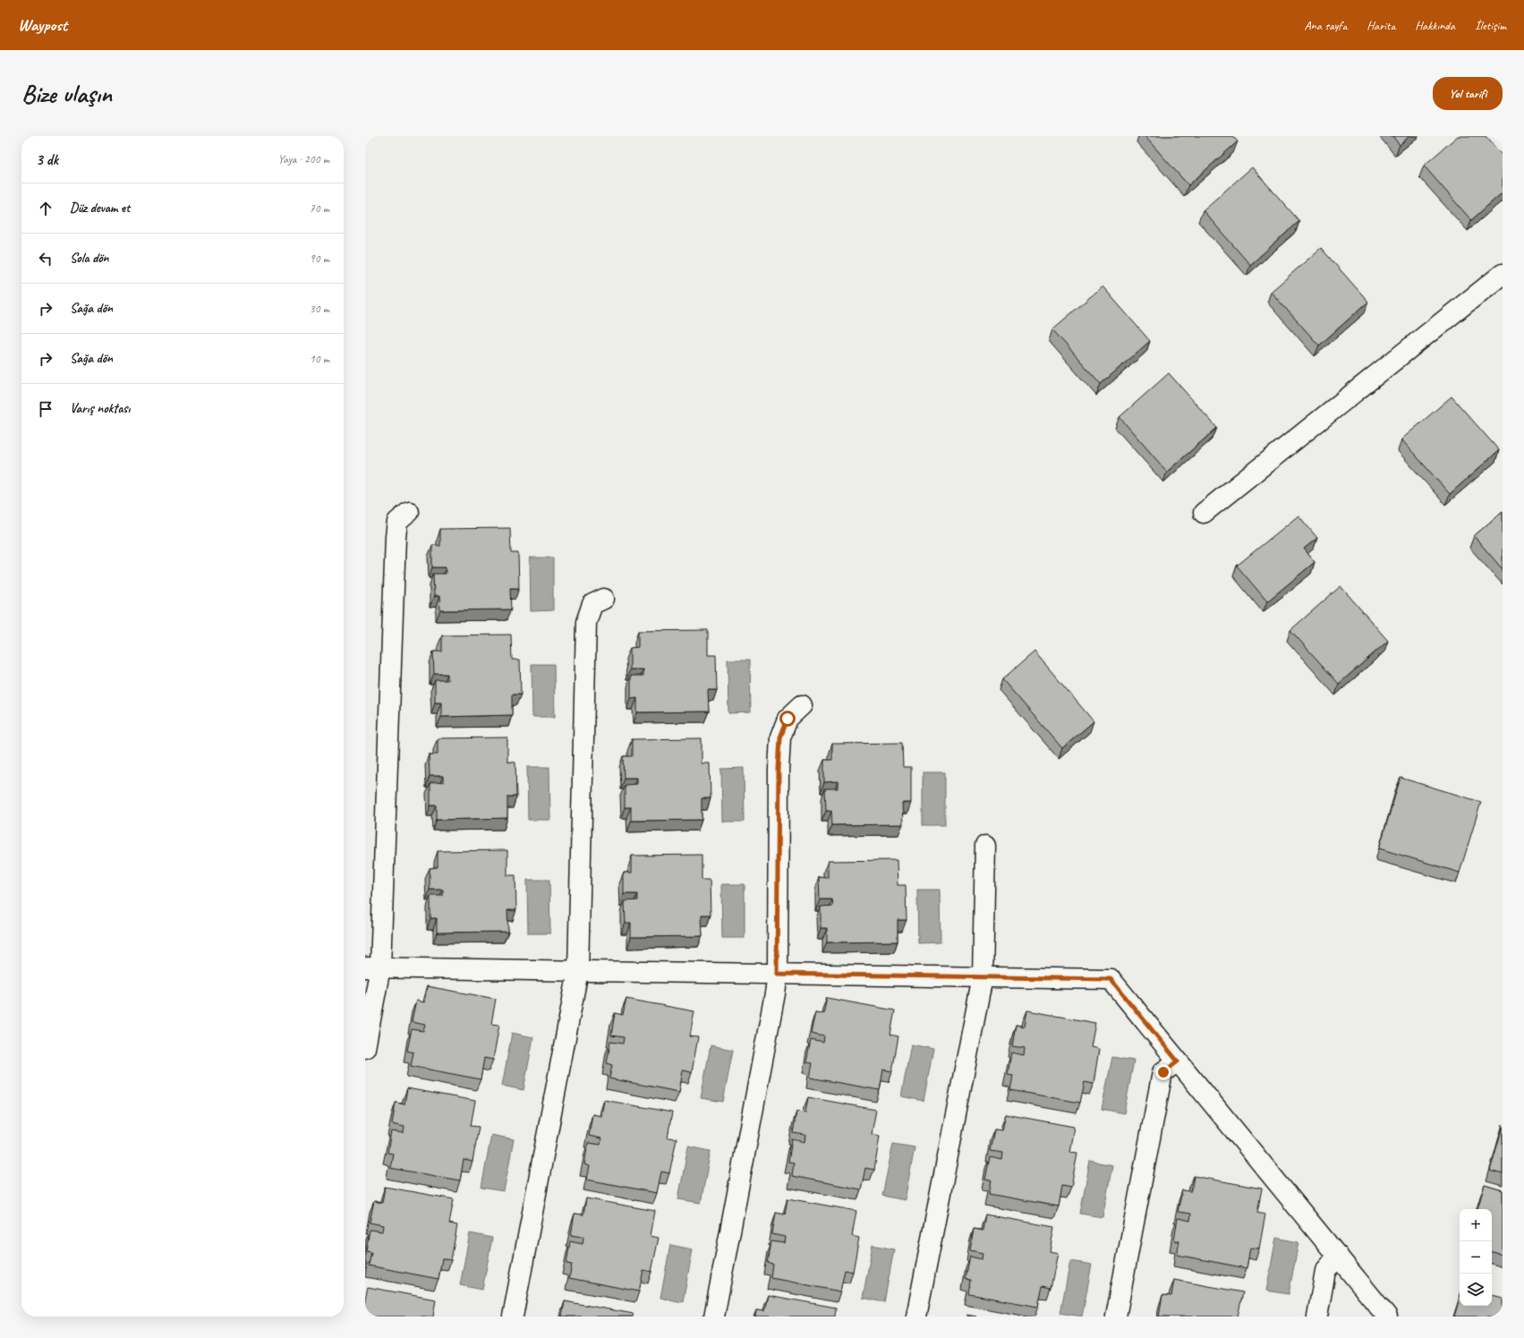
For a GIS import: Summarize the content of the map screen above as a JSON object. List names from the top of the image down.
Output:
{
  "page": {
    "header": "Waypost",
    "nav": [
      "Ana sayfa",
      "Harita",
      "Hakkında",
      "İletişim"
    ],
    "buttons": "Yol tarifi",
    "title": "Bize ulaşın",
    "heading": ["3 dk", "Yaya · 200 m"],
    "list": [
      ["Düz devam et", "70 m"],
      ["Sola dön", "90 m"],
      ["Sağa dön", "30 m"],
      ["Sağa dön", "10 m"],
      "Varış noktası"
    ],
    "map_buttons": ["+", "−"]
  }
}
